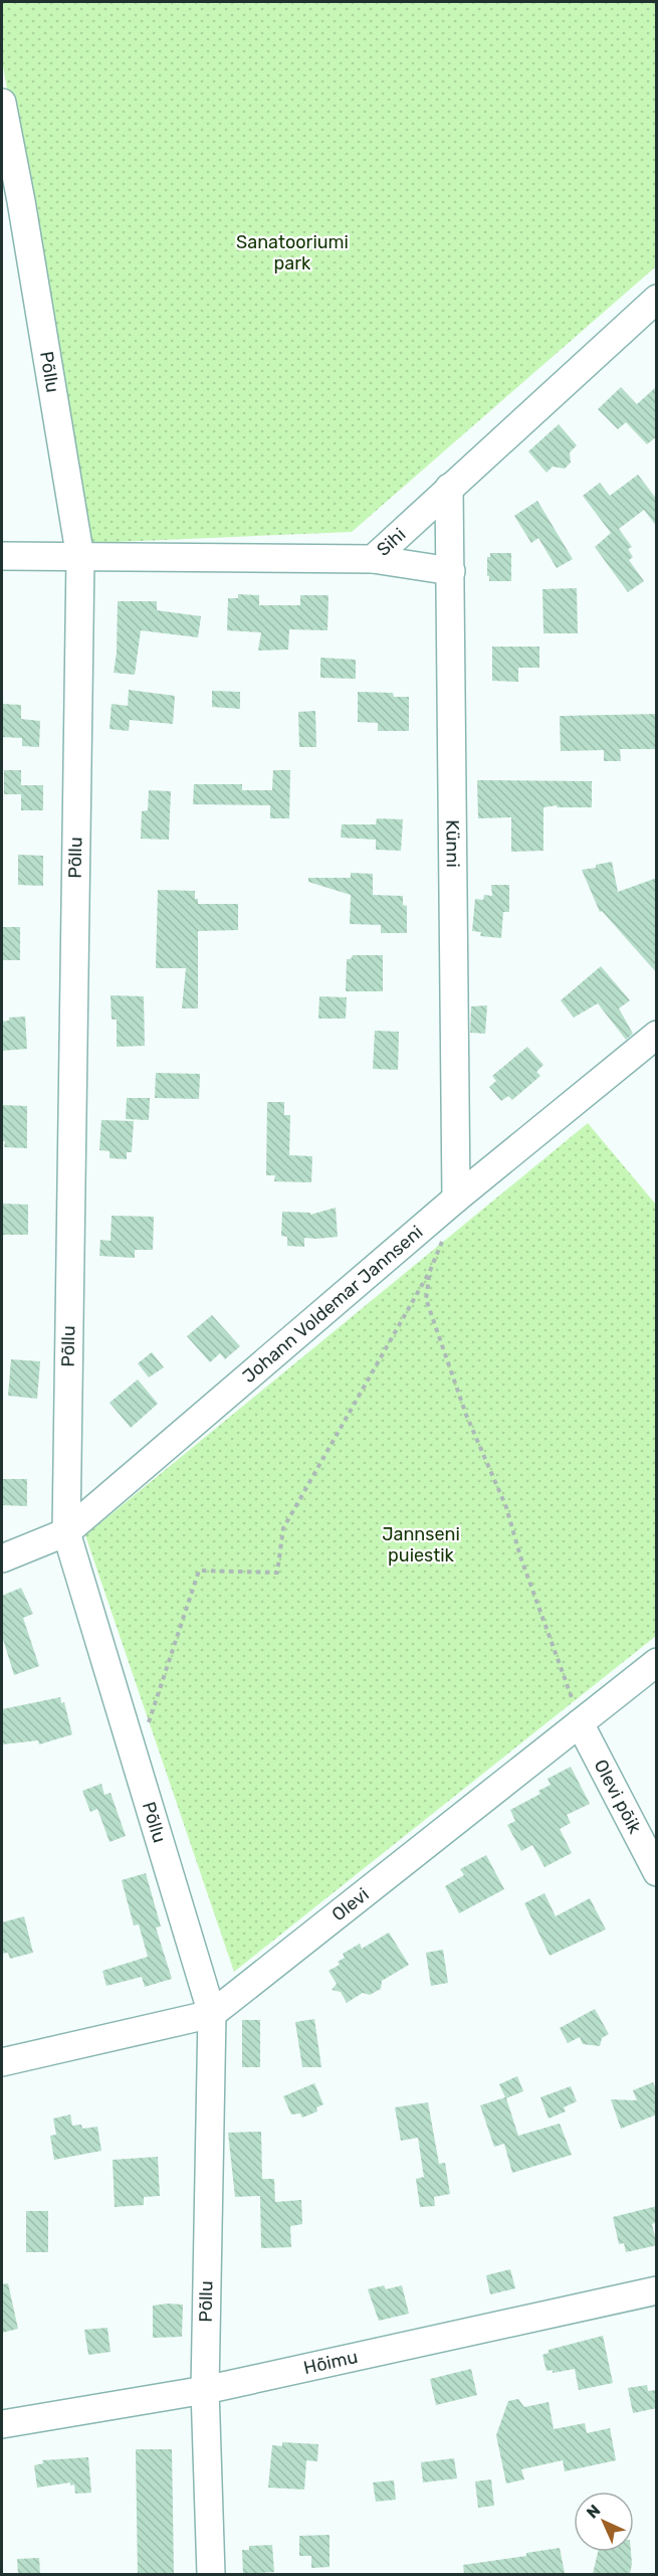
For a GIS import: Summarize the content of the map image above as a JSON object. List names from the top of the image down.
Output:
{
  "streets": {
    "street": [
      "Põllu",
      "Sihi",
      "Künni",
      "Johann Voldemar Jannseni",
      "Olevi põik",
      "Olevi",
      "Hõimu"
    ]
  },
  "crossings": [
    ["Põllu", "Sihi"],
    ["Põllu", "Johann Voldemar Jannseni"],
    ["Põllu", "Olevi"],
    ["Põllu", "Hõimu"],
    ["Sihi", "Künni"],
    ["Künni", "Johann Voldemar Jannseni"],
    ["Olevi põik", "Olevi"]
  ],
  "parks": ["Sanatooriumi park", "Jannseni puiestik"],
  "north": "top left"
}
